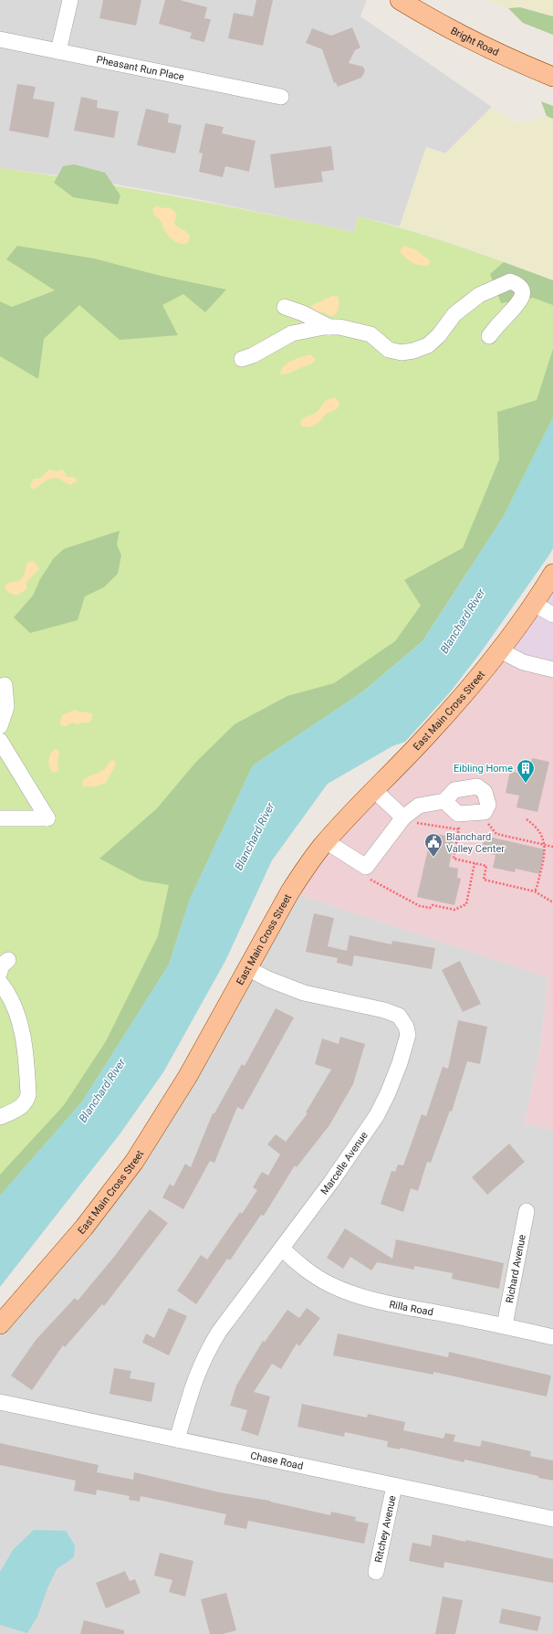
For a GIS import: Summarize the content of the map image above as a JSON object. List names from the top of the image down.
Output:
{
  "streets": {
    "main road": ["Bright Road", "East Main Cross Street"],
    "street": [
      "Pheasant Run Place",
      "Marcelle Avenue",
      "Richard Avenue",
      "Rilla Road",
      "Chase Road",
      "Ritchey Avenue"
    ]
  },
  "crossings": [
    ["East Main Cross Street", "Marcelle Avenue"],
    ["Marcelle Avenue", "Rilla Road"],
    ["Marcelle Avenue", "Chase Road"],
    ["Richard Avenue", "Rilla Road"],
    ["Chase Road", "Ritchey Avenue"]
  ],
  "water": ["Blanchard River"],
  "places": {
    "building": ["Eibling Home"],
    "public building": ["Blanchard Valley Center"]
  }
}
